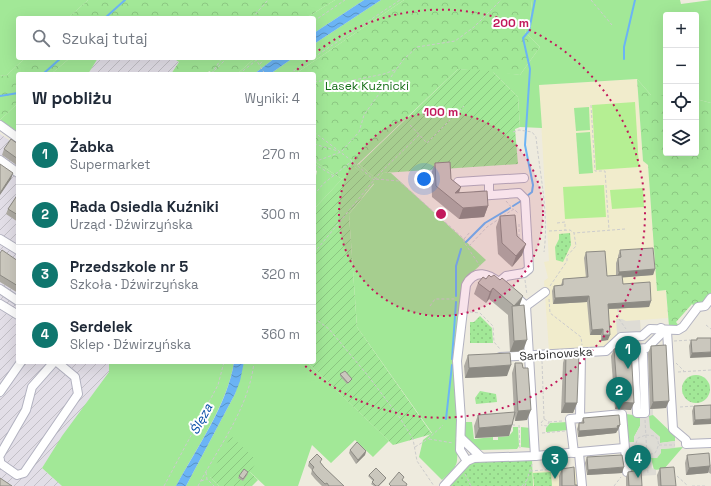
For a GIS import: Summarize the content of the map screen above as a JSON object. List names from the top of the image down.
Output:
{
  "streets": {
    "street": ["Sarbinowska"]
  },
  "water": ["Ślęza"],
  "parks": ["Lasek Kuźnicki"],
  "page": {
    "map_buttons": ["+", "−"],
    "search": "Szukaj tutaj",
    "heading": ["W pobliżu", "Wyniki: 4"],
    "list": [
      {
        "mark": "1",
        "name": "Żabka",
        "note": "Supermarket",
        "value": "270 m"
      },
      {
        "mark": "2",
        "name": "Rada Osiedla Kuźniki",
        "note": "Urząd · Dźwirzyńska",
        "value": "300 m"
      },
      {
        "mark": "3",
        "name": "Przedszkole nr 5",
        "note": "Szkoła · Dźwirzyńska",
        "value": "320 m"
      },
      {
        "mark": "4",
        "name": "Serdelek",
        "note": "Sklep · Dźwirzyńska",
        "value": "360 m"
      }
    ],
    "pins": [
      "1",
      "2",
      "4",
      "3"
    ]
  },
  "rings": ["200 m", "100 m"]
}
